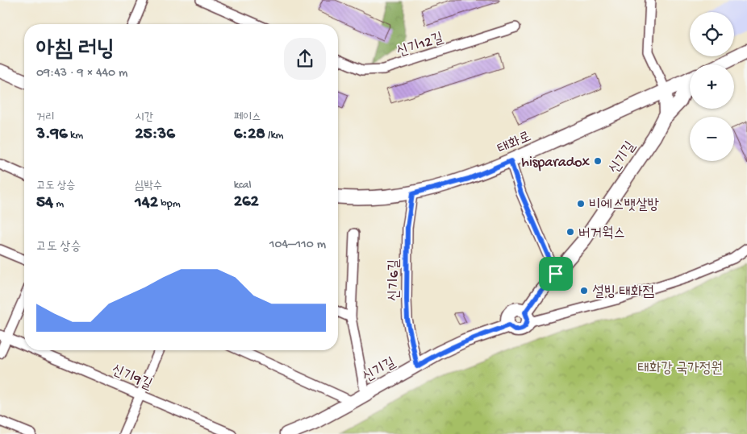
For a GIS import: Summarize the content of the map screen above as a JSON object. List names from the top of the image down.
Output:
{
  "streets": {
    "street": [
      "신기12길",
      "태화로",
      "신기길",
      "신기6길",
      "신기9길"
    ]
  },
  "crossings": [
    ["태화로", "신기길"],
    ["태화로", "신기6길"],
    ["신기길", "신기6길"]
  ],
  "parks": ["태화강 국가정원"],
  "places": [
    "hisparadox",
    "비에스뱃살방",
    "버거웍스",
    "설빙 태화점"
  ],
  "page": {
    "map_buttons": ["+", "−"],
    "heading": ["아침 러닝", "09:43 · 9 × 440 m"],
    "stats": [
      ["거리", "3.96 km"],
      ["시간", "25:36"],
      ["페이스", "6:28 /km"],
      ["고도 상승", "54 m"],
      ["심박수", "142 bpm"],
      ["kcal", "262"]
    ],
    "chart": ["고도 상승", "104–110 m"]
  }
}
